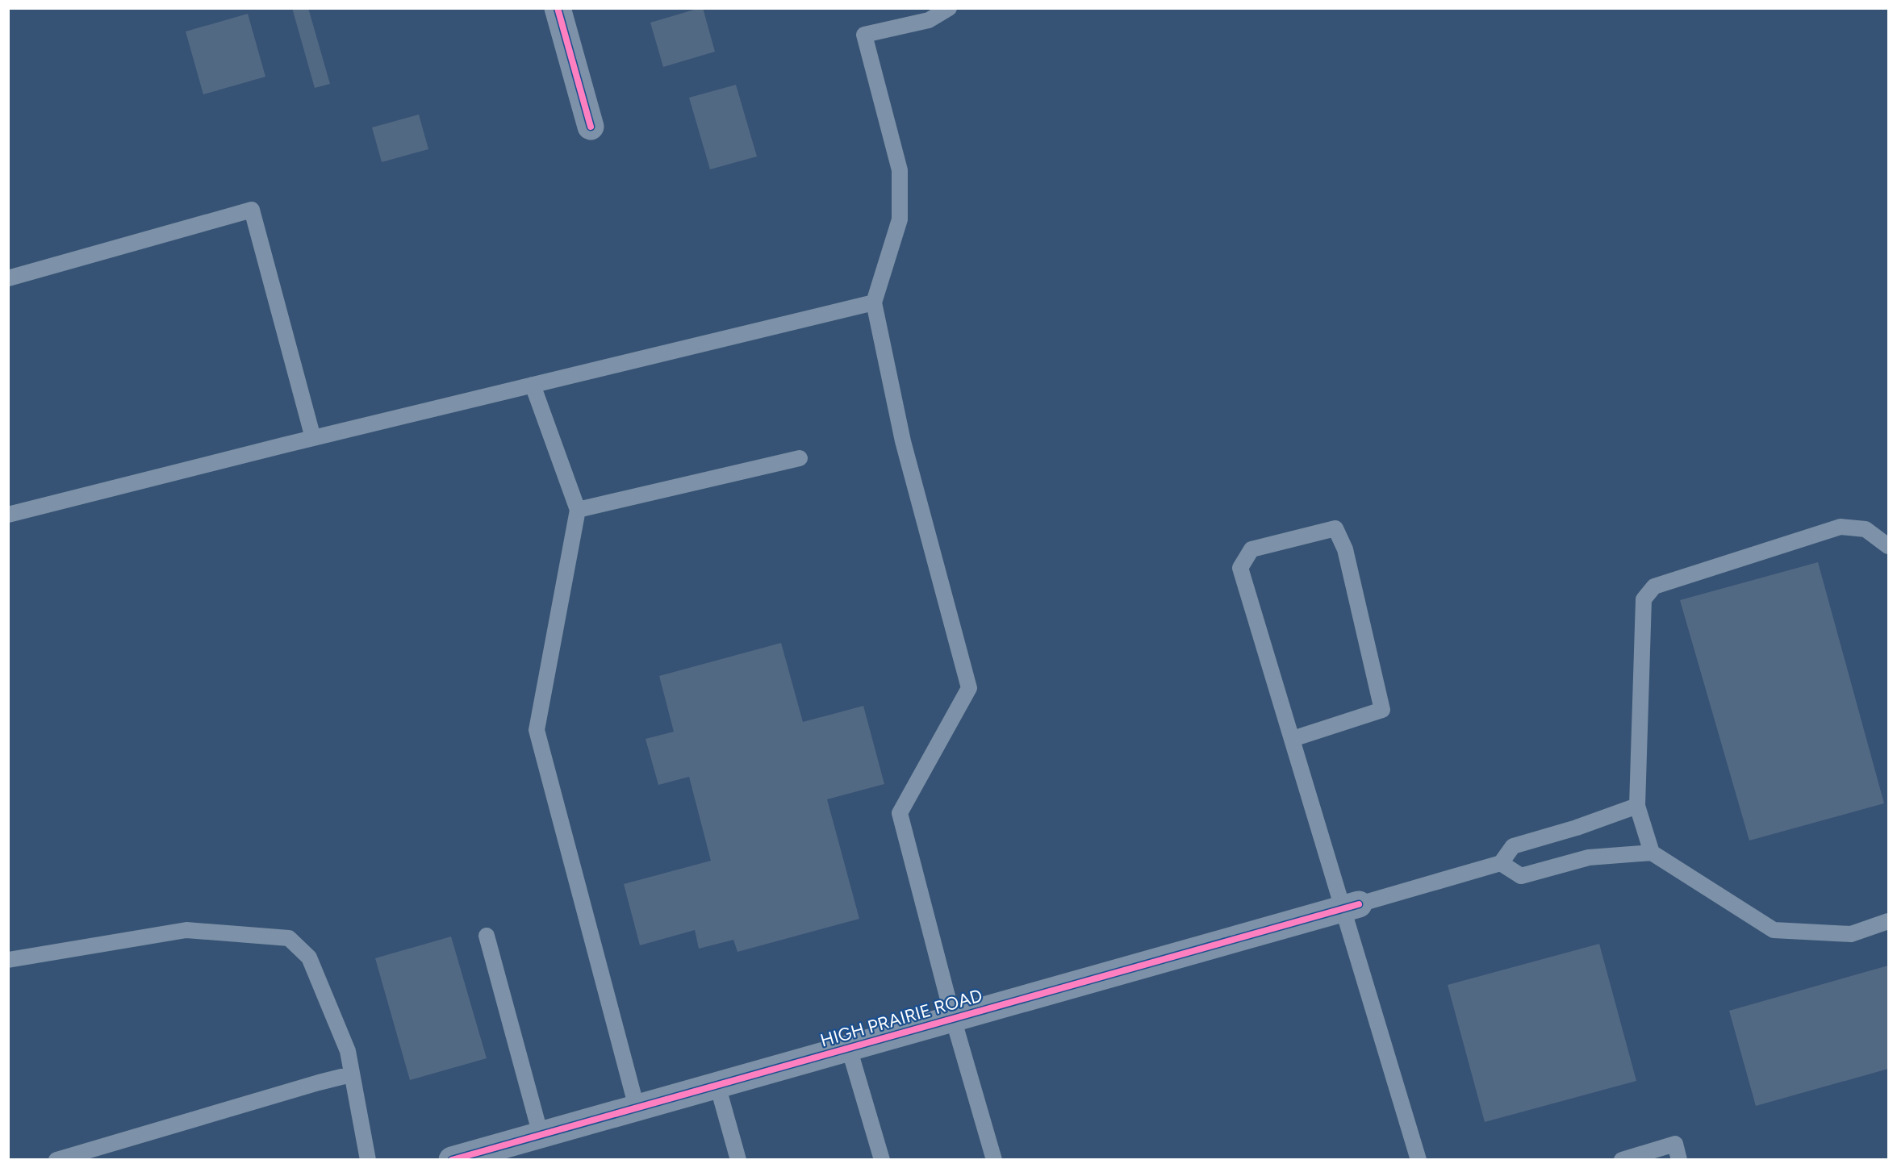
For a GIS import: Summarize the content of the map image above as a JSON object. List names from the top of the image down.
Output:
{
  "streets": {
    "street": ["HIGH PRAIRIE ROAD"]
  }
}
